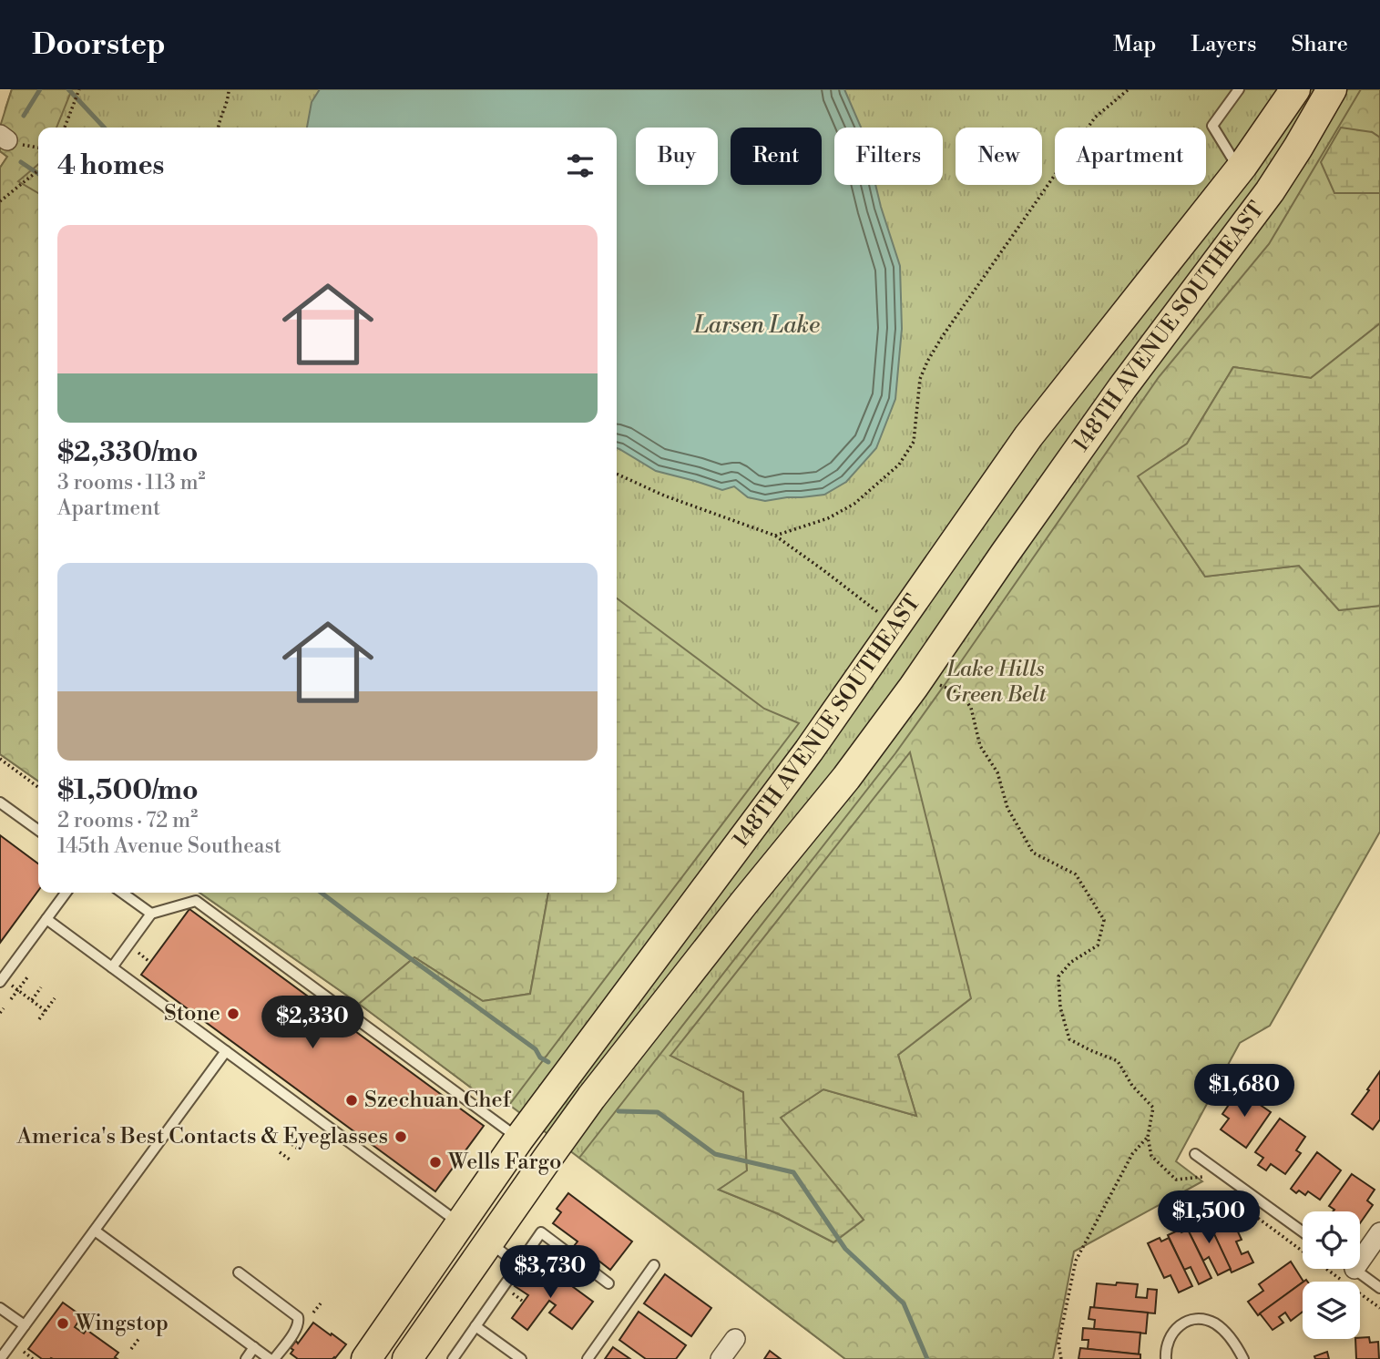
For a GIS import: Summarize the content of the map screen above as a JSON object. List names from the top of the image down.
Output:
{
  "streets": {
    "main road": ["148TH AVENUE SOUTHEAST"]
  },
  "water": ["Larsen Lake"],
  "parks": ["Lake Hills Green Belt"],
  "places": [
    "Stone",
    "Szechuan Chef",
    "America's Best Contacts & Eyeglasses",
    "Wells Fargo",
    "Wingstop"
  ],
  "page": {
    "header": "Doorstep",
    "nav": ["Map", "Layers", "Share"],
    "chip": [
      "Buy",
      "Rent",
      "Filters",
      "New",
      "Apartment"
    ],
    "heading": "4 homes",
    "list": [
      {
        "name": "$2,330/mo",
        "note": "3 rooms · 113 m² · Apartment"
      },
      {
        "name": "$1,500/mo",
        "note": "2 rooms · 72 m² · 145th Avenue Southeast"
      }
    ],
    "price": [
      "$2,330",
      "$1,680",
      "$1,500",
      "$3,730"
    ]
  }
}
